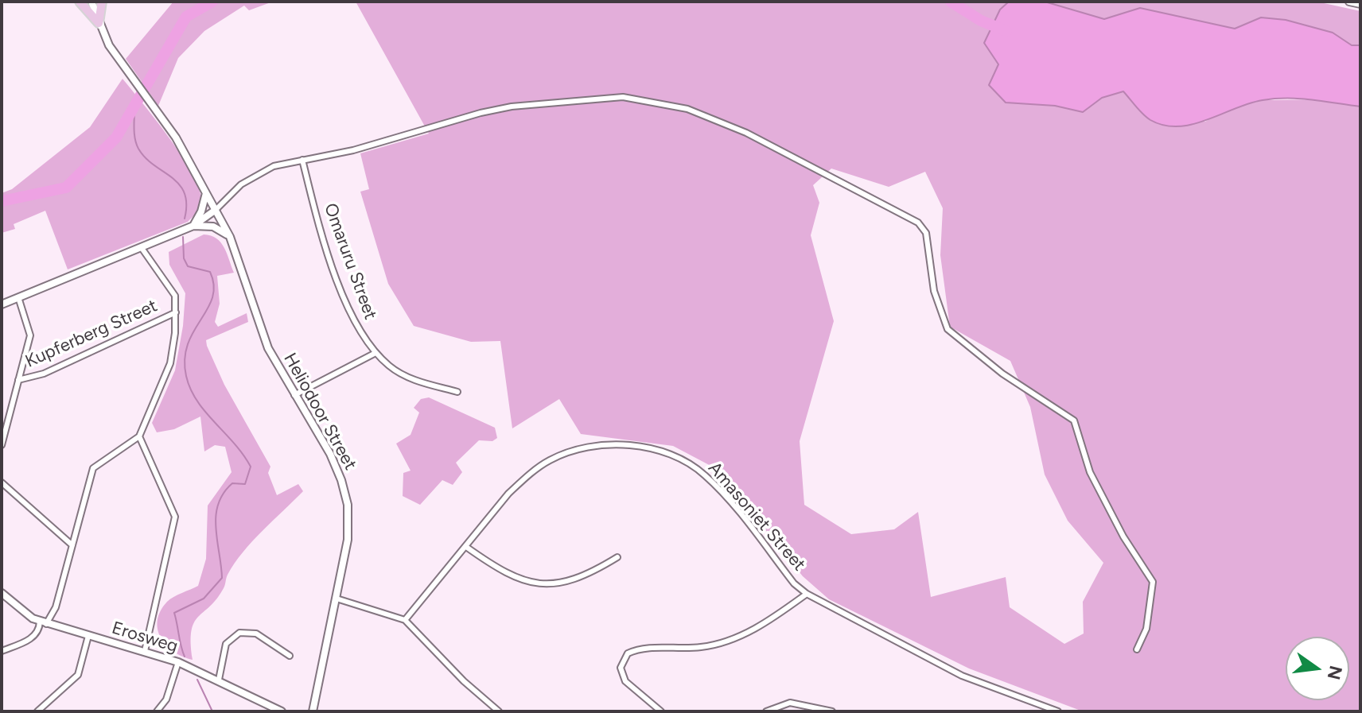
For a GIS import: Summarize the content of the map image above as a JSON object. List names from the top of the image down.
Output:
{
  "streets": {
    "street": [
      "Omaruru Street",
      "Kupferberg Street",
      "Heliodoor Street",
      "Amasoniet Street",
      "Erosweg"
    ]
  },
  "north": "right"
}
